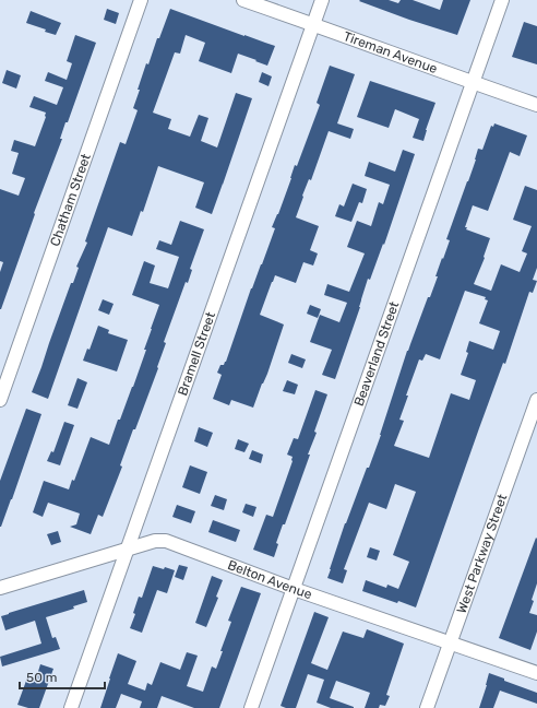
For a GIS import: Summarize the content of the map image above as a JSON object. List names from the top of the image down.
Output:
{
  "streets": {
    "street": [
      "Tireman Avenue",
      "Chatham Street",
      "Bramell Street",
      "Beaverland Street",
      "West Parkway Street",
      "Belton Avenue"
    ]
  },
  "crossings": [
    ["Tireman Avenue", "Bramell Street"],
    ["Tireman Avenue", "Beaverland Street"],
    ["Bramell Street", "Belton Avenue"],
    ["Beaverland Street", "Belton Avenue"],
    ["West Parkway Street", "Belton Avenue"]
  ],
  "scale_bar": "50 m"
}
